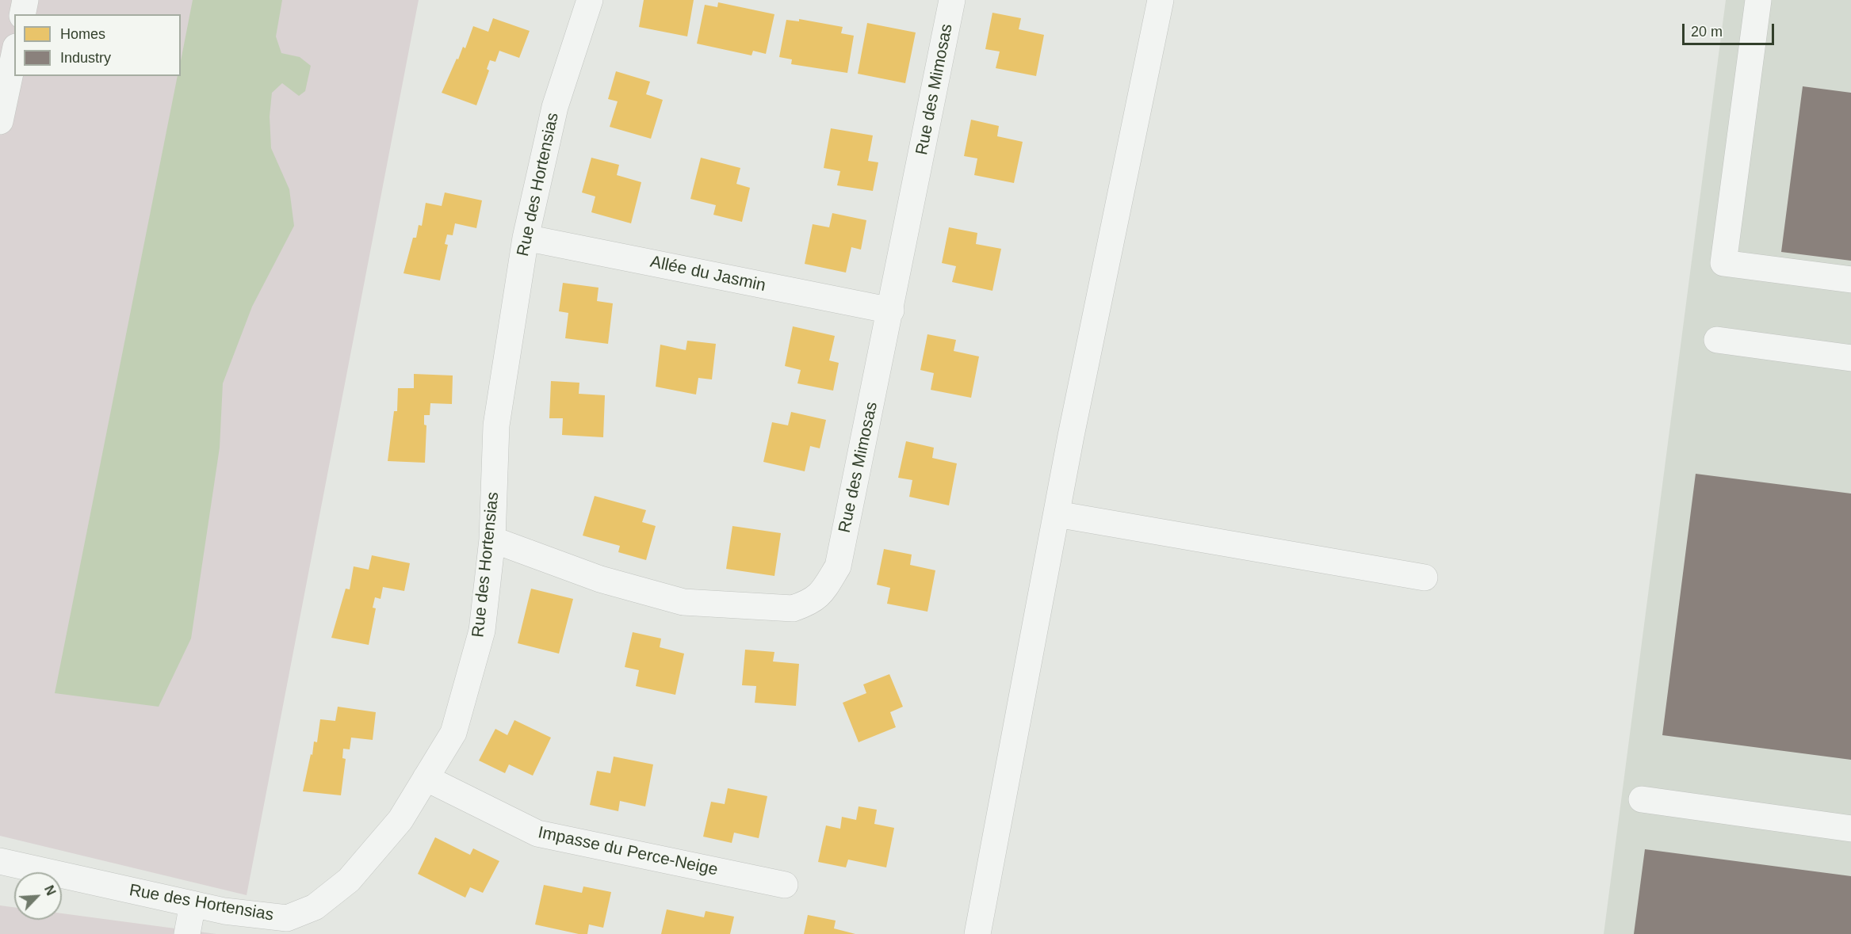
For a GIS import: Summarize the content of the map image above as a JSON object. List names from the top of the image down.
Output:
{
  "streets": {
    "street": [
      "Rue des Mimosas",
      "Rue des Hortensias",
      "Allée du Jasmin",
      "Impasse du Perce-Neige"
    ]
  },
  "crossings": [
    ["Rue des Mimosas", "Rue des Hortensias"],
    ["Rue des Mimosas", "Allée du Jasmin"],
    ["Rue des Hortensias", "Allée du Jasmin"],
    ["Rue des Hortensias", "Impasse du Perce-Neige"]
  ],
  "legend": ["Homes", "Industry"],
  "scale_bar": "20 m",
  "north": "top right"
}
